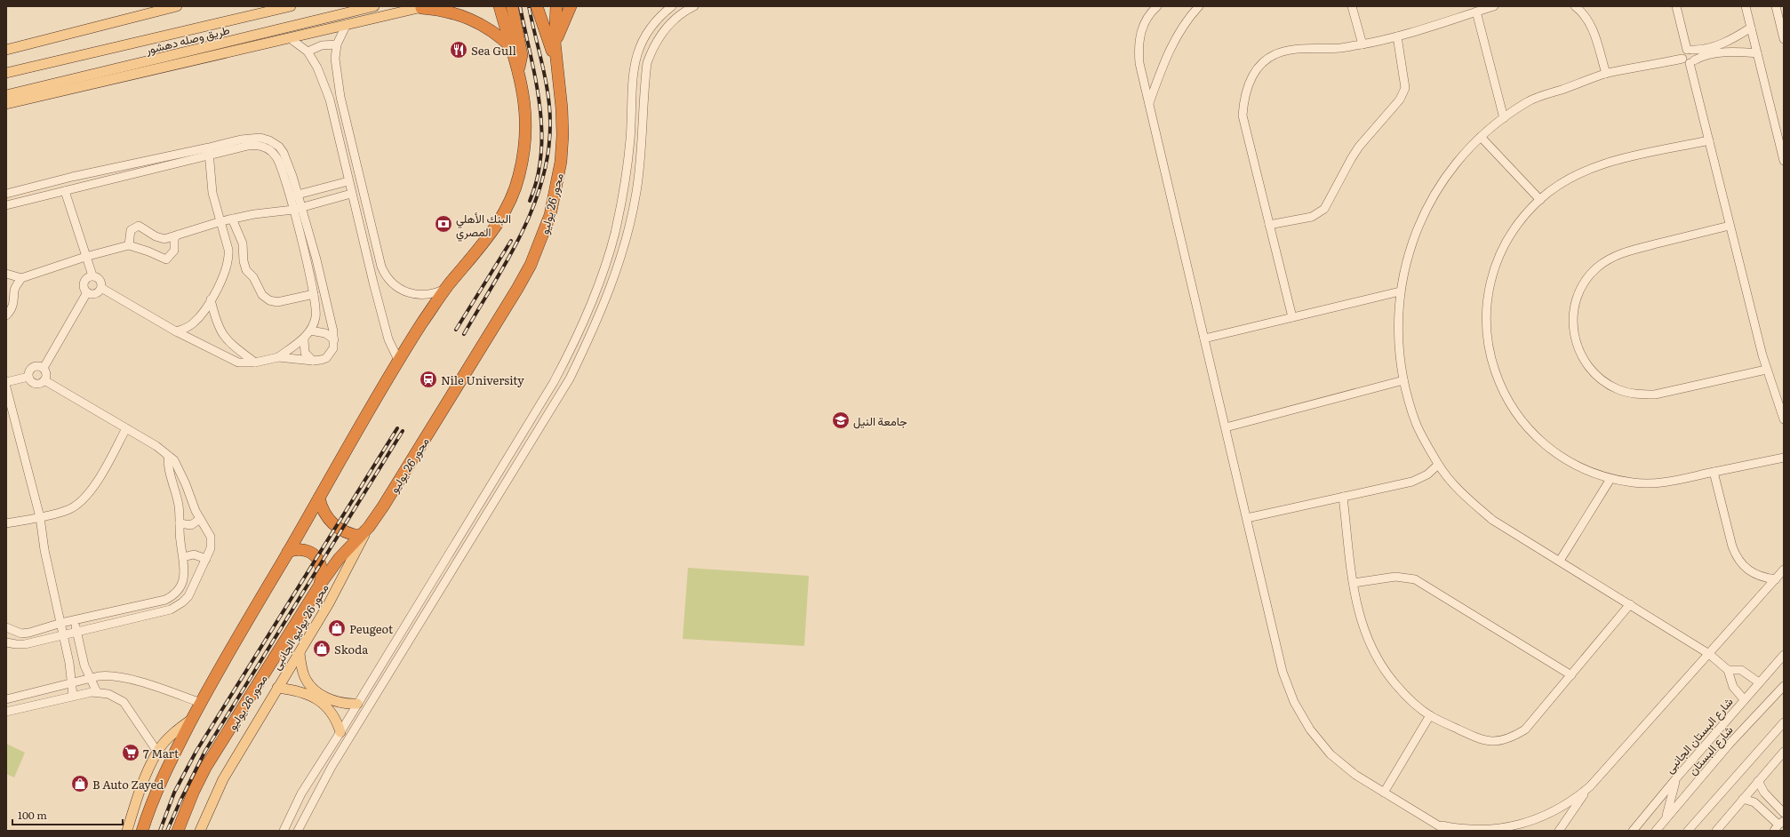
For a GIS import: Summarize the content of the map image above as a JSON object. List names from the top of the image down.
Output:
{
  "streets": {
    "highway": ["محور 26 يوليو"],
    "main road": ["طريق وصله دهشور", "محور 26 يوليو الجانبى"],
    "street": ["شارع البستان الجانبى", "شارع البستان"]
  },
  "crossings": [
    ["محور 26 يوليو", "محور 26 يوليو الجانبى"]
  ],
  "places": {
    "restaurant": ["Sea Gull"],
    "bank": ["البنك الأهلي المصري"],
    "station": ["Nile University"],
    "school or university": ["جامعة النيل"],
    "shop": ["Peugeot", "Skoda", "B Auto Zayed"],
    "supermarket": ["7 Mart"]
  },
  "scale_bar": "100 m"
}
